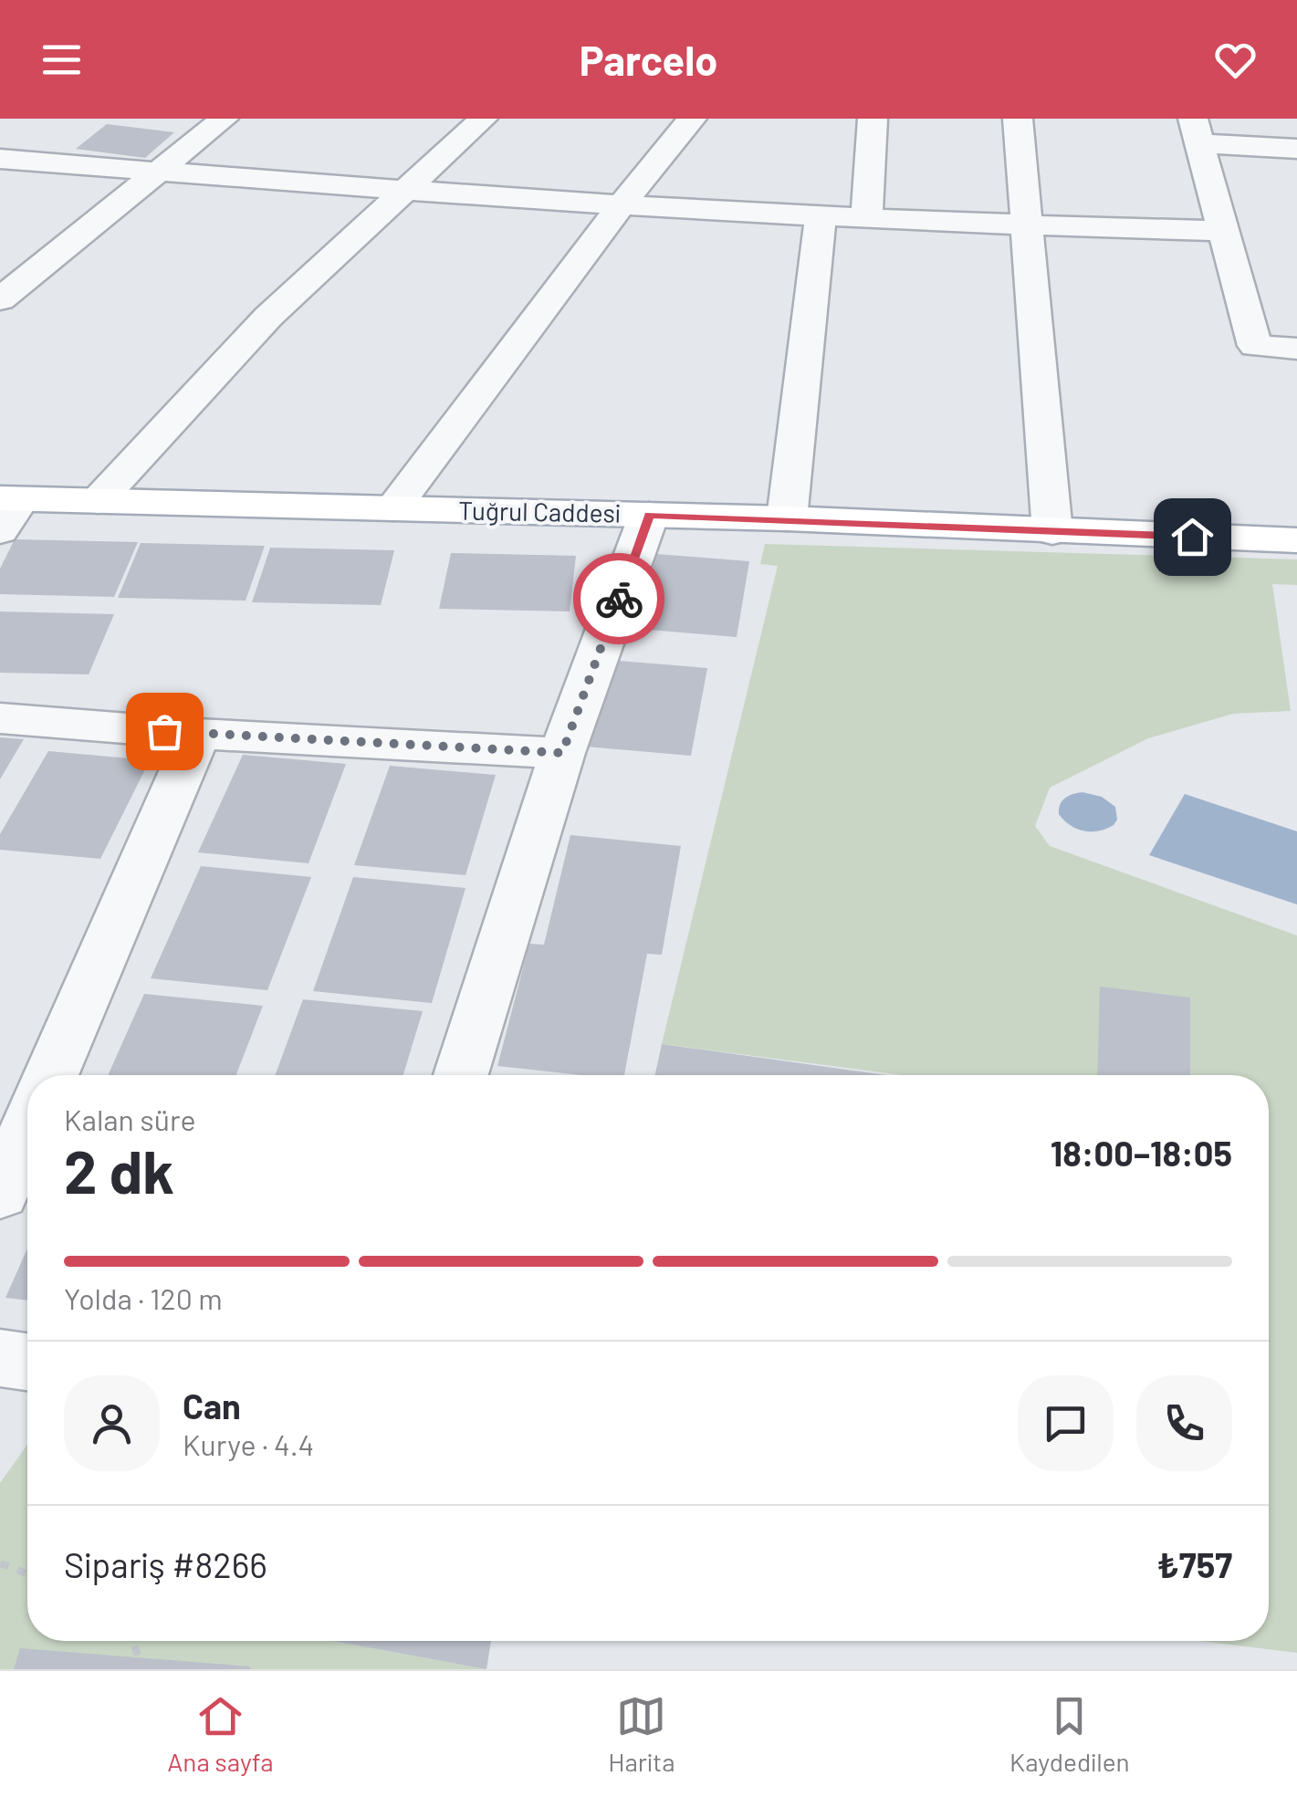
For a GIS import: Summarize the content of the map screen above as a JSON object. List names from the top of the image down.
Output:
{
  "streets": {
    "main road": ["Tuğrul Caddesi"]
  },
  "page": {
    "header": "Parcelo",
    "heading": ["2 dk", "Kalan süre", "18:00–18:05"],
    "panel": [
      "Can",
      "Kurye · 4.4",
      "Sipariş #8266",
      "₺757"
    ],
    "bar": "Yolda · 120 m",
    "tabs": ["Ana sayfa", "Harita", "Kaydedilen"]
  }
}
